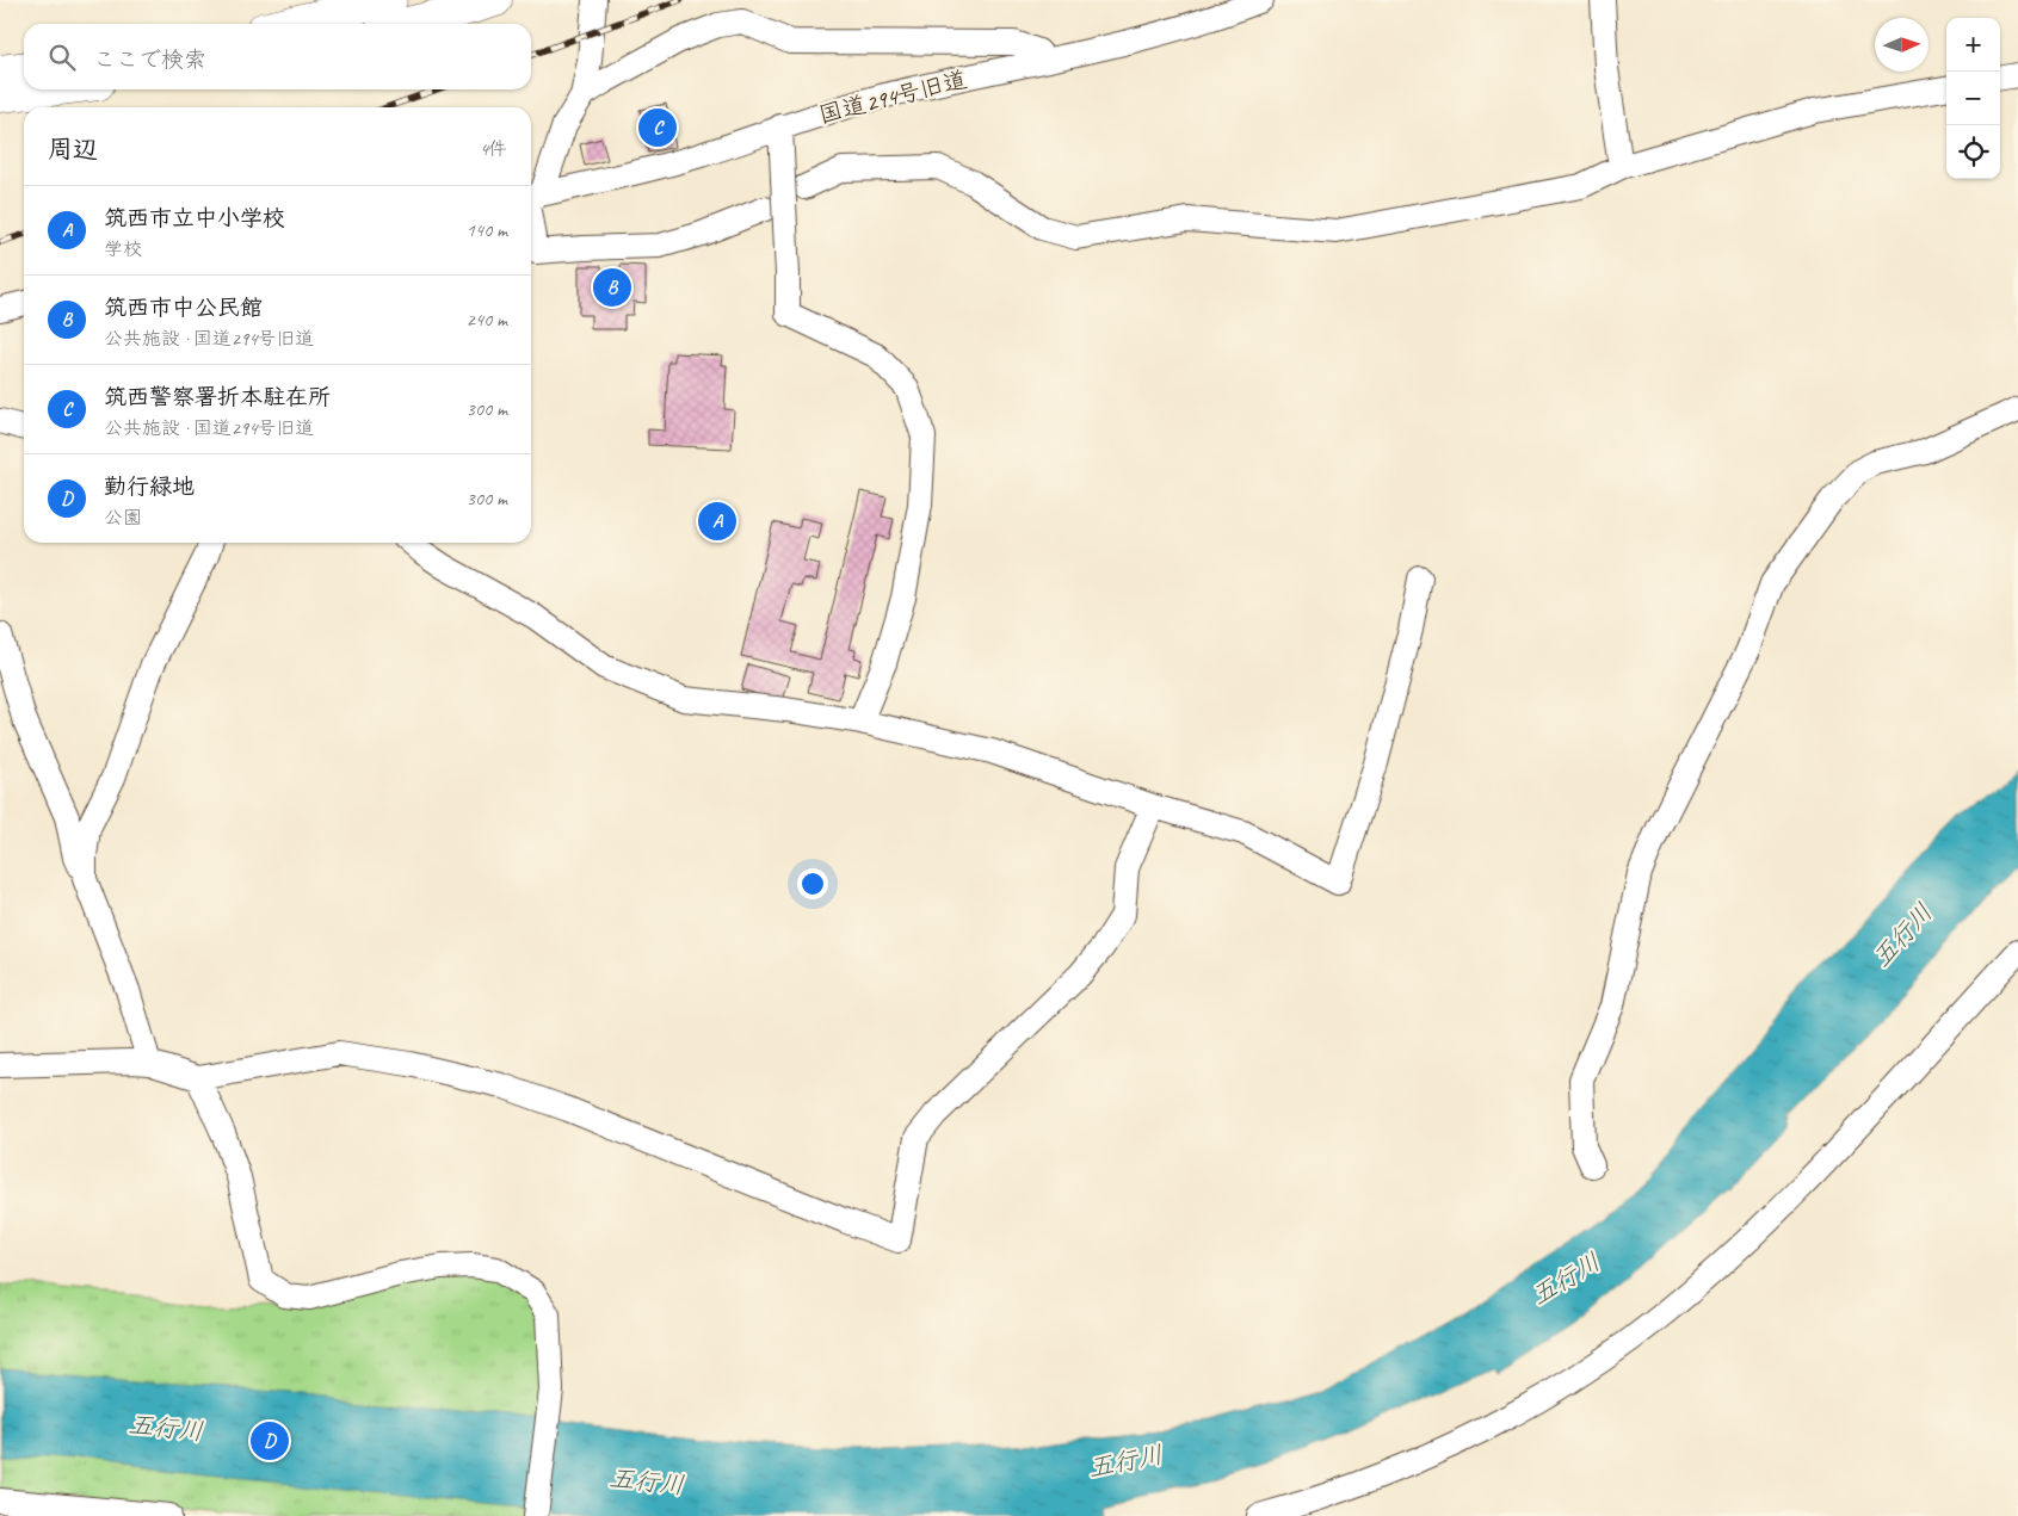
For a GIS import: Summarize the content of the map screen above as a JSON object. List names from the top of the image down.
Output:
{
  "streets": {
    "street": ["国道294号旧道"]
  },
  "water": ["五行川"],
  "north": "right",
  "page": {
    "map_buttons": ["+", "−"],
    "search": "ここで検索",
    "pins": [
      "C",
      "B",
      "A",
      "D"
    ],
    "heading": ["周辺", "4件"],
    "list": [
      {
        "mark": "A",
        "name": "筑西市立中小学校",
        "note": "学校",
        "value": "140 m"
      },
      {
        "mark": "B",
        "name": "筑西市中公民館",
        "note": "公共施設 · 国道294号旧道",
        "value": "240 m"
      },
      {
        "mark": "C",
        "name": "筑西警察署折本駐在所",
        "note": "公共施設 · 国道294号旧道",
        "value": "300 m"
      },
      {
        "mark": "D",
        "name": "勤行緑地",
        "note": "公園",
        "value": "300 m"
      }
    ]
  }
}
